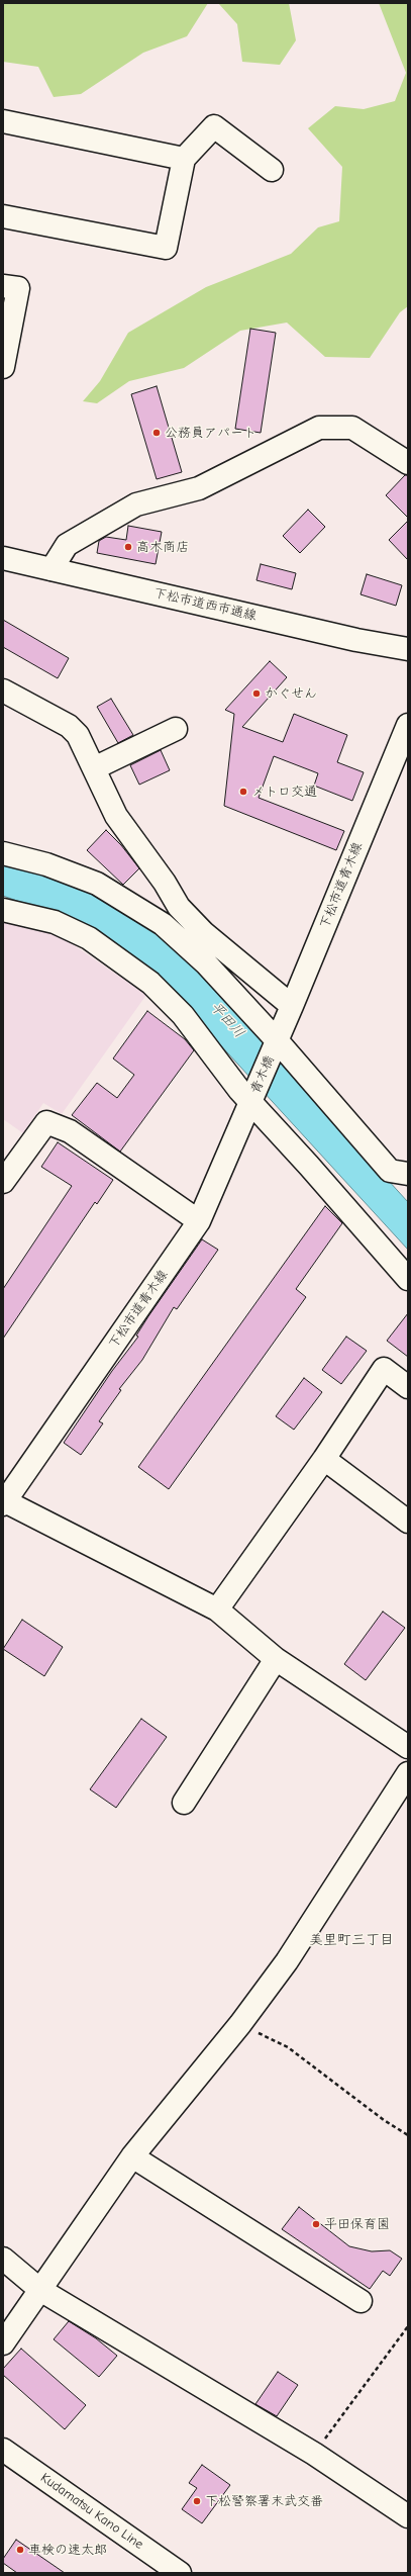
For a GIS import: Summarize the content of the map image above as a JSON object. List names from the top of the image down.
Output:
{
  "streets": {
    "street": [
      "下松市道西市通線",
      "下松市道青木線",
      "青木橋",
      "Kudamatsu Kano Line"
    ]
  },
  "crossings": [
    ["下松市道青木線", "青木橋"]
  ],
  "districts": ["美里町三丁目"],
  "water": ["平田川"],
  "places": [
    "公務員アパート",
    "高木商店",
    "かぐせん",
    "メトロ交通",
    "平田保育園",
    "下松警察署末武交番",
    "車検の速太郎"
  ]
}
